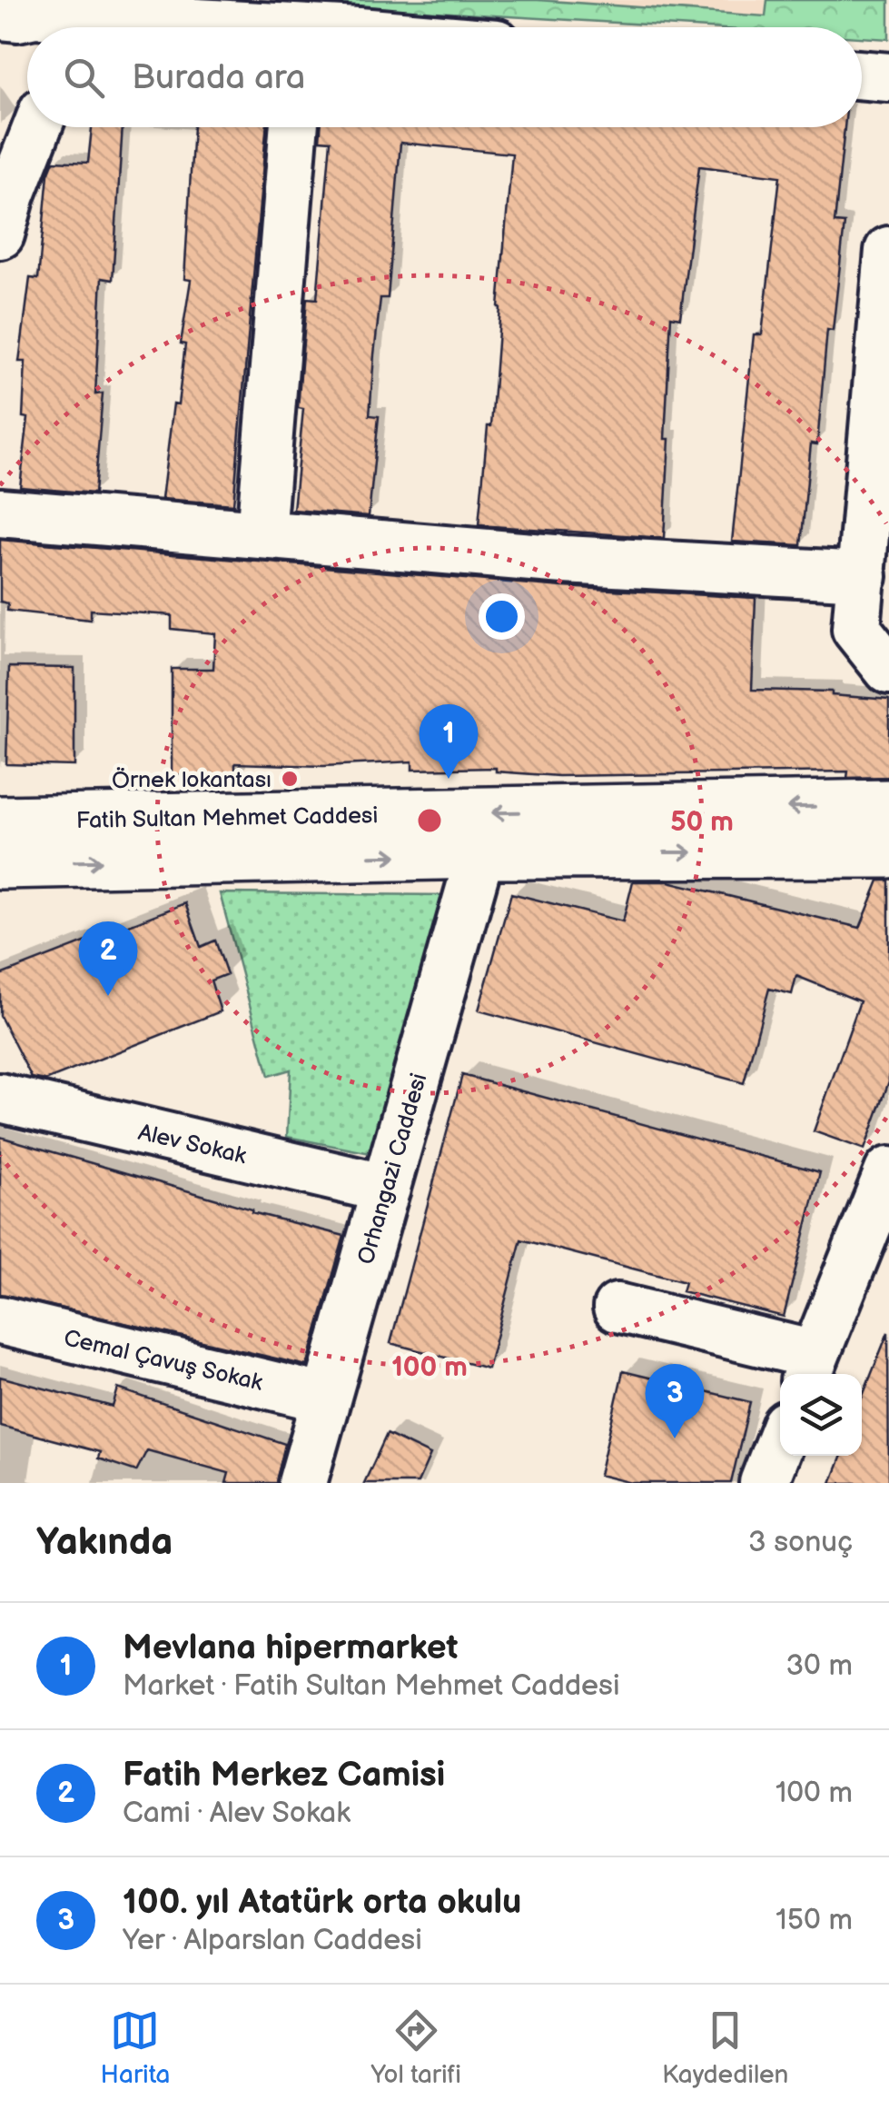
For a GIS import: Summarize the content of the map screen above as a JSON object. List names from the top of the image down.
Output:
{
  "streets": {
    "main road": ["Fatih Sultan Mehmet Caddesi"],
    "street": ["Alev Sokak", "Orhangazi Caddesi", "Cemal Çavuş Sokak"]
  },
  "crossings": [
    ["Fatih Sultan Mehmet Caddesi", "Orhangazi Caddesi"],
    ["Alev Sokak", "Orhangazi Caddesi"],
    ["Orhangazi Caddesi", "Cemal Çavuş Sokak"]
  ],
  "places": ["Örnek lokantası"],
  "page": {
    "search": "Burada ara",
    "pins": ["1", "2", "3"],
    "heading": ["Yakında", "3 sonuç"],
    "list": [
      {
        "mark": "1",
        "name": "Mevlana hipermarket",
        "note": "Market · Fatih Sultan Mehmet Caddesi",
        "value": "30 m"
      },
      {
        "mark": "2",
        "name": "Fatih Merkez Camisi",
        "note": "Cami · Alev Sokak",
        "value": "100 m"
      },
      {
        "mark": "3",
        "name": "100. yıl Atatürk orta okulu",
        "note": "Yer · Alparslan Caddesi",
        "value": "150 m"
      }
    ],
    "nav": ["Harita", "Yol tarifi", "Kaydedilen"]
  },
  "rings": ["50 m", "100 m"]
}
